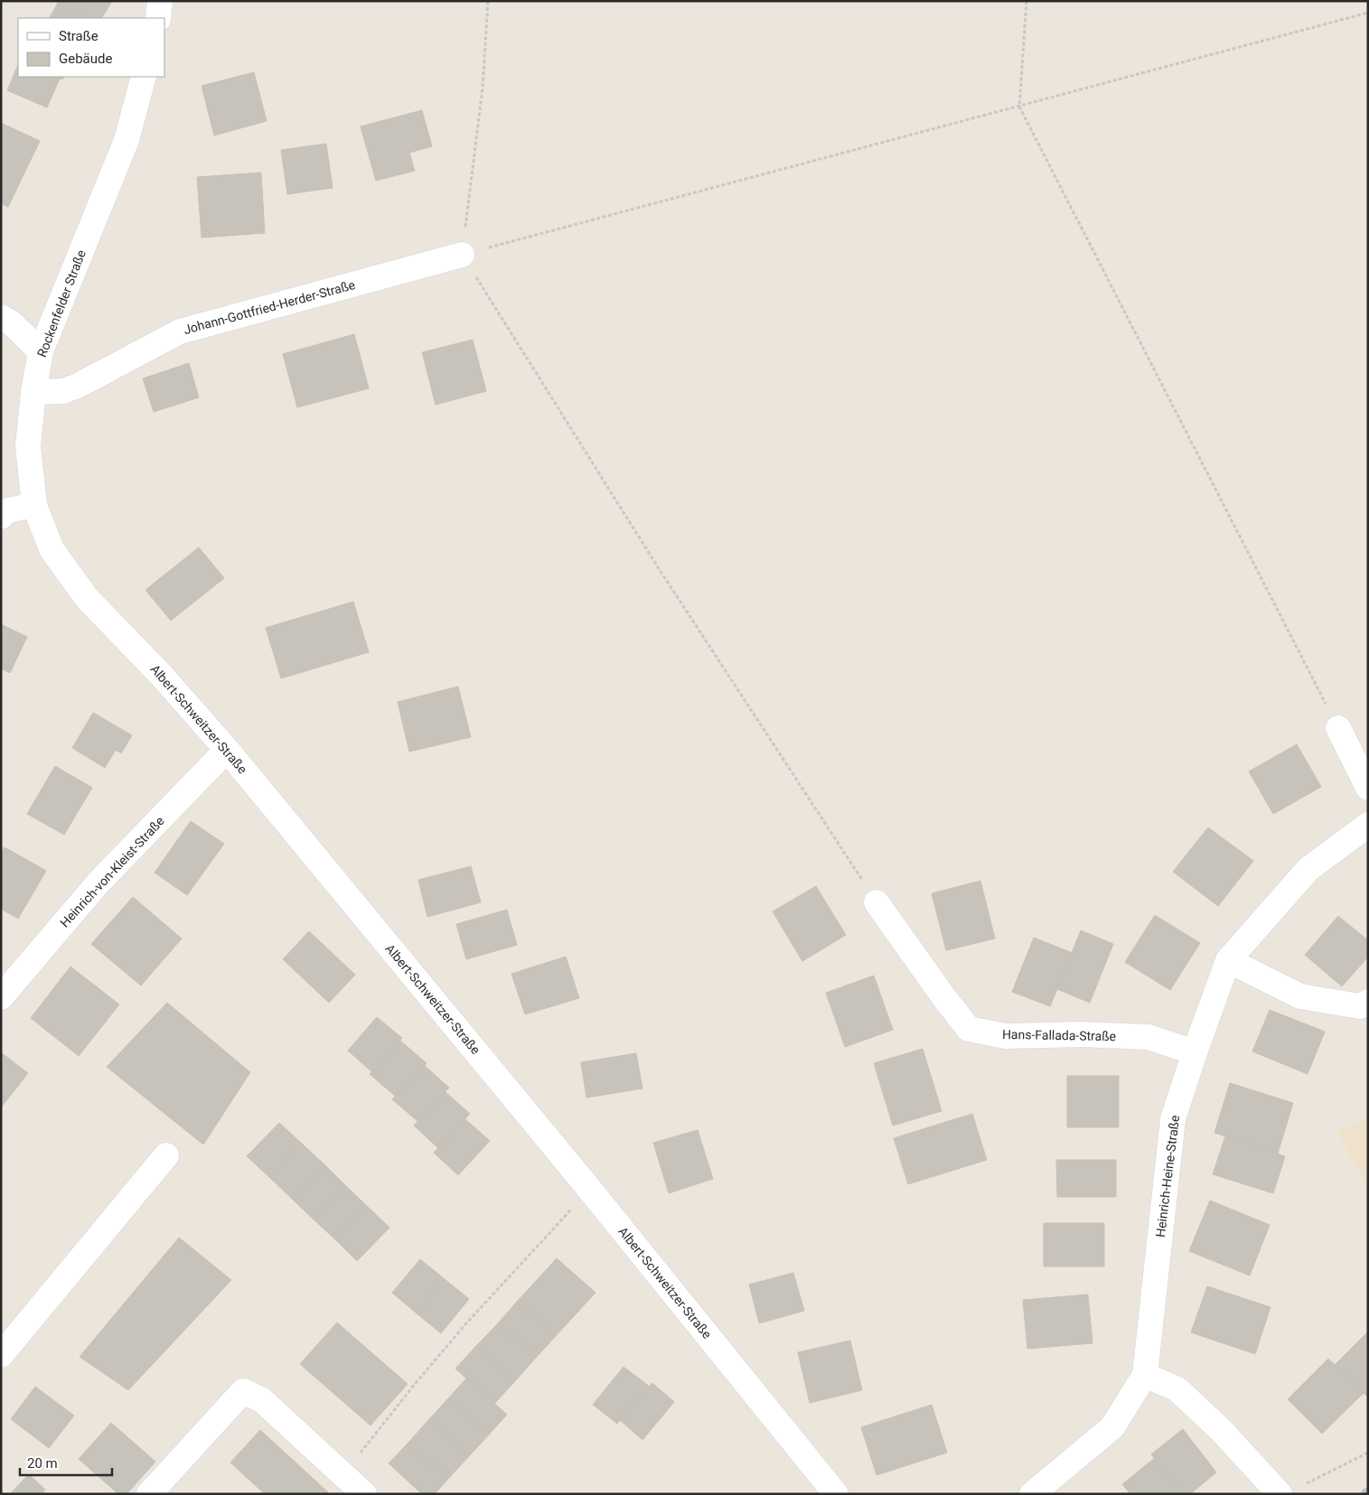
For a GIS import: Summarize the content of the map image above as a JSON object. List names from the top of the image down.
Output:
{
  "streets": {
    "street": [
      "Rockenfelder Straße",
      "Johann-Gottfried-Herder-Straße",
      "Albert-Schweitzer-Straße",
      "Heinrich-von-Kleist-Straße",
      "Hans-Fallada-Straße",
      "Heinrich-Heine-Straße"
    ]
  },
  "crossings": [
    ["Rockenfelder Straße", "Johann-Gottfried-Herder-Straße"],
    ["Rockenfelder Straße", "Albert-Schweitzer-Straße"],
    ["Albert-Schweitzer-Straße", "Heinrich-von-Kleist-Straße"],
    ["Hans-Fallada-Straße", "Heinrich-Heine-Straße"]
  ],
  "legend": ["Straße", "Gebäude"],
  "scale_bar": "20 m"
}
